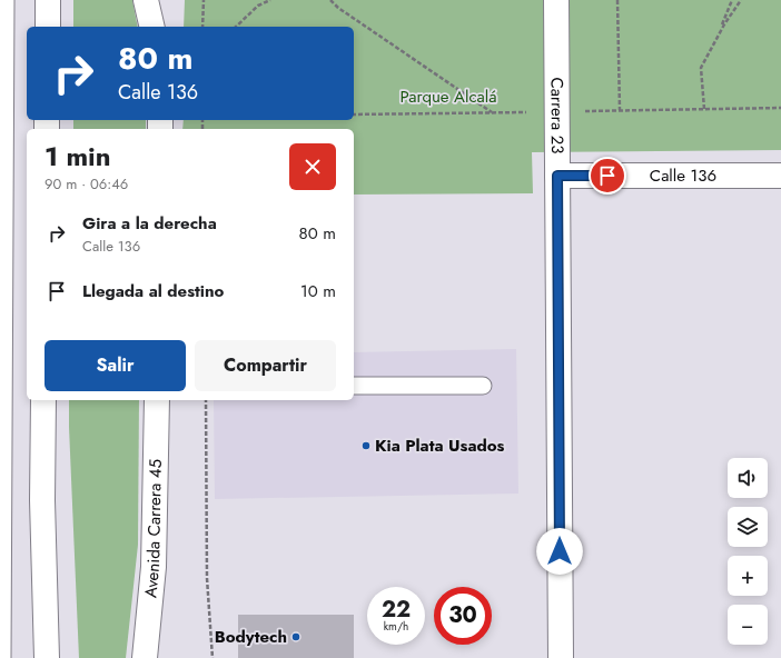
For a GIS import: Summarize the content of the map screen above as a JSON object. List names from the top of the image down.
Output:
{
  "streets": {
    "main road": ["Carrera 23", "Calle 136", "Avenida Carrera 45"]
  },
  "crossings": [
    ["Carrera 23", "Calle 136"]
  ],
  "parks": ["Parque Alcalá"],
  "places": ["Kia Plata Usados", "Bodytech"],
  "page": {
    "turn": ["80 m", "Calle 136"],
    "heading": ["1 min", "90 m · 06:46"],
    "list": [
      {
        "name": "Gira a la derecha",
        "note": "Calle 136",
        "value": "80 m"
      },
      {
        "name": "Llegada al destino",
        "value": "10 m"
      }
    ],
    "buttons": ["Salir", "Compartir"],
    "map_buttons": ["+", "−"],
    "speed": "22 km/h",
    "limit": "30"
  }
}
